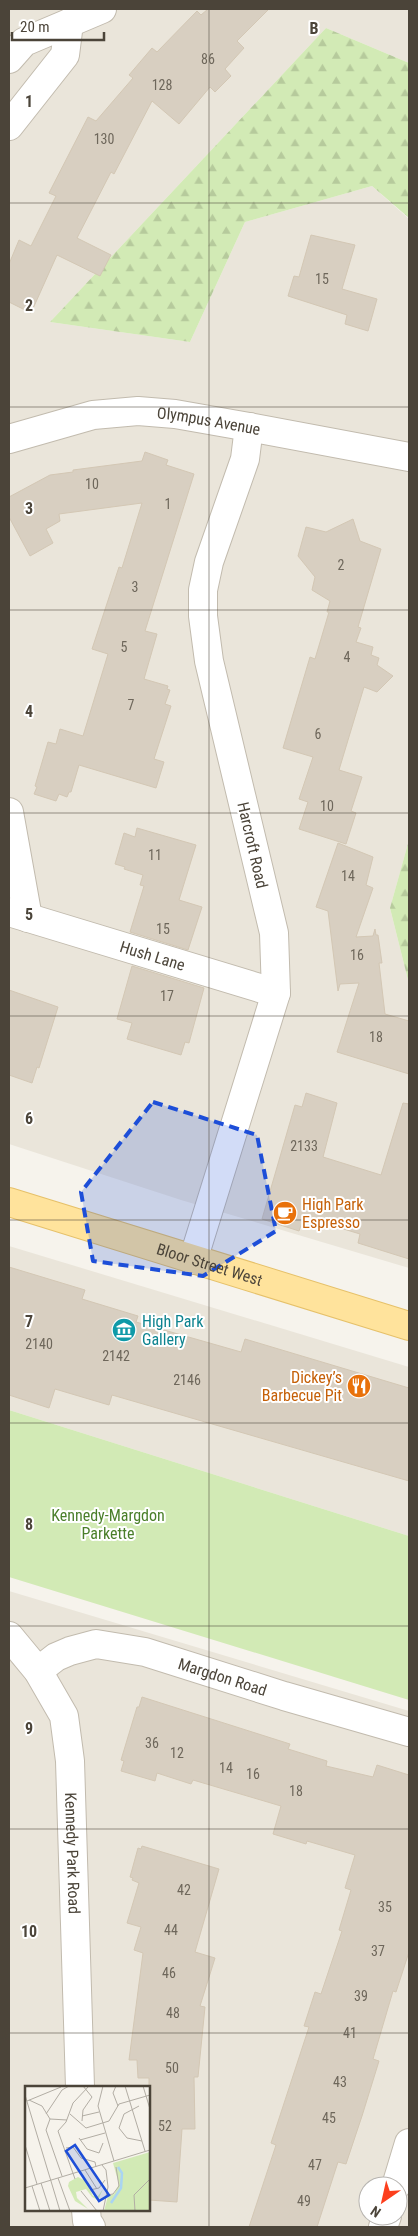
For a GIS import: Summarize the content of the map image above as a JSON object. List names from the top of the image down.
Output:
{
  "streets": {
    "main road": ["Bloor Street West"],
    "street": [
      "Olympus Avenue",
      "Harcroft Road",
      "Hush Lane",
      "Margdon Road",
      "Kennedy Park Road"
    ]
  },
  "crossings": [
    ["Olympus Avenue", "Harcroft Road"],
    ["Harcroft Road", "Hush Lane"],
    ["Harcroft Road", "Bloor Street West"],
    ["Margdon Road", "Kennedy Park Road"]
  ],
  "parks": ["Kennedy-Margdon Parkette"],
  "places": {
    "cafe": ["High Park Espresso"],
    "museum": ["High Park Gallery"],
    "restaurant": ["Dickey’s Barbecue Pit"]
  },
  "house_numbers": [
    "86",
    "128",
    "130",
    "15",
    "10",
    "1",
    "2",
    "3",
    "5",
    "4",
    "7",
    "6",
    "10",
    "11",
    "14",
    "15",
    "16",
    "17",
    "18",
    "2133",
    "2140",
    "2142",
    "2146",
    "36",
    "12",
    "14",
    "16",
    "18",
    "42",
    "35",
    "44",
    "37",
    "46",
    "39",
    "48",
    "41",
    "50",
    "43",
    "45",
    "52",
    "47",
    "49"
  ],
  "scale_bar": "20 m",
  "north": "bottom left",
  "grid": {
    "columns": ["B"],
    "rows": [
      "1",
      "2",
      "3",
      "4",
      "5",
      "6",
      "7",
      "8",
      "9",
      "10"
    ]
  }
}
